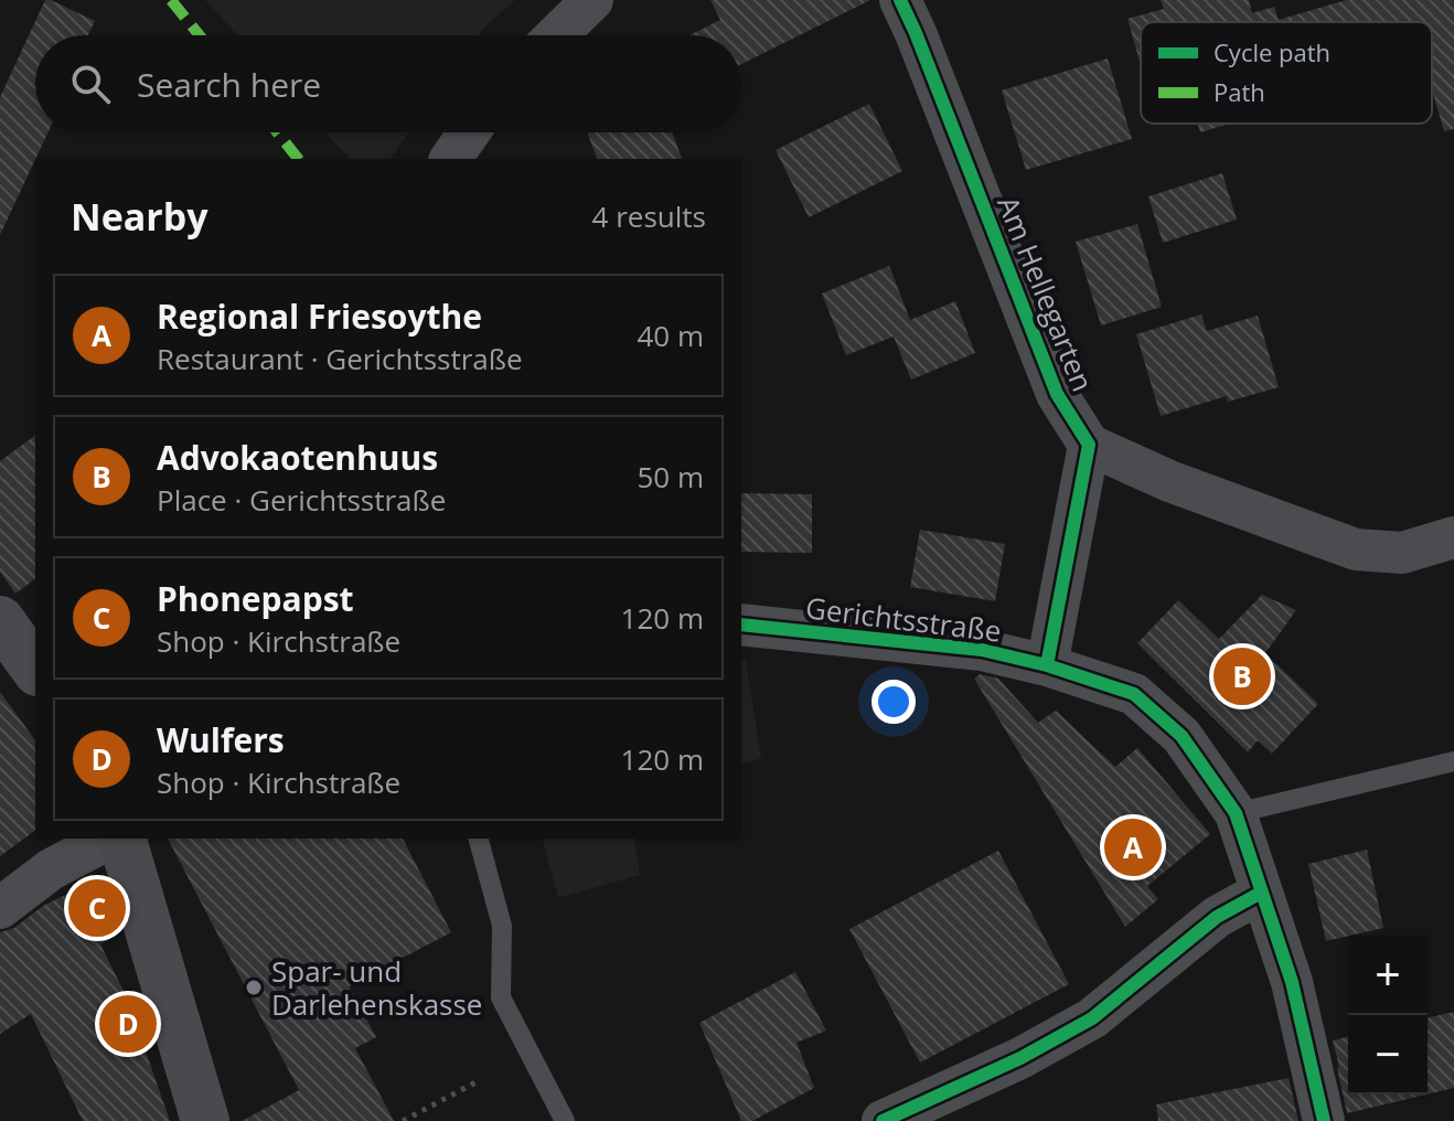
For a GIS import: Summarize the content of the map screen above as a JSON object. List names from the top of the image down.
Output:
{
  "streets": {
    "street": ["Am Hellegarten", "Gerichtsstraße"]
  },
  "places": ["Spar- und Darlehenskasse"],
  "legend": ["Cycle path", "Path"],
  "page": {
    "search": "Search here",
    "heading": ["Nearby", "4 results"],
    "list": [
      {
        "mark": "A",
        "name": "Regional Friesoythe",
        "note": "Restaurant · Gerichtsstraße",
        "value": "40 m"
      },
      {
        "mark": "B",
        "name": "Advokaotenhuus",
        "note": "Place · Gerichtsstraße",
        "value": "50 m"
      },
      {
        "mark": "C",
        "name": "Phonepapst",
        "note": "Shop · Kirchstraße",
        "value": "120 m"
      },
      {
        "mark": "D",
        "name": "Wulfers",
        "note": "Shop · Kirchstraße",
        "value": "120 m"
      }
    ],
    "pins": [
      "B",
      "A",
      "C",
      "D"
    ],
    "map_buttons": ["+", "−"]
  }
}
